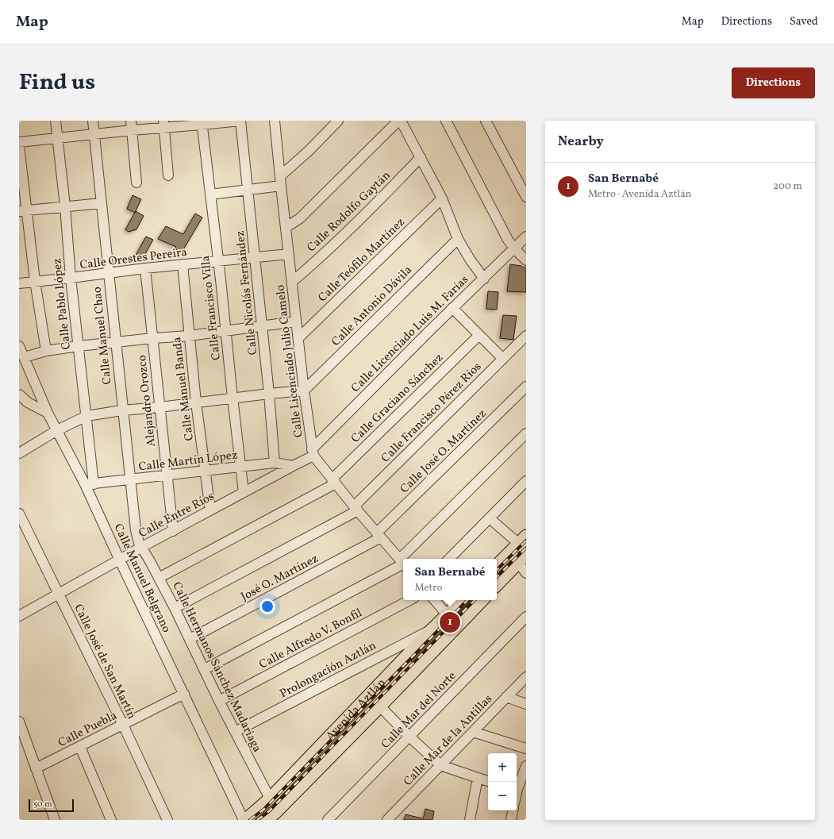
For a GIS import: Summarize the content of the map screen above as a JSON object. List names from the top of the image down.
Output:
{
  "streets": {
    "main road": ["Avenida Aztlán"],
    "street": [
      "Calle Rodolfo Gaytán",
      "Calle Orestes Pereira",
      "Calle Teófilo Martínez",
      "Calle Nicolás Fernández",
      "Calle Pablo López",
      "Calle Antonio Dávila",
      "Calle Francisco Villa",
      "Calle Licenciado Luis M. Farías",
      "Calle Manuel Chao",
      "Calle Licenciado Julio Camelo",
      "Calle Manuel Banda",
      "Calle Graciano Sánchez",
      "Alejandro Orozco",
      "Calle Francisco Pérez Ríos",
      "Calle José O. Martínez",
      "Calle Martín López",
      "Calle Entre Ríos",
      "José O. Martínez",
      "Calle Manuel Belgrano",
      "Calle Alfredo V. Bonfil",
      "Calle José de San Martín",
      "Calle Hermanos Sánchez Madariaga",
      "Prolongación Aztlán",
      "Calle Mar del Norte",
      "Calle Puebla",
      "Calle Mar de la Antillas"
    ]
  },
  "crossings": [
    ["Calle Rodolfo Gaytán", "Calle Licenciado Julio Camelo"],
    ["Calle Orestes Pereira", "Calle Nicolás Fernández"],
    ["Calle Orestes Pereira", "Calle Pablo López"],
    ["Calle Orestes Pereira", "Calle Francisco Villa"],
    ["Calle Orestes Pereira", "Calle Manuel Chao"],
    ["Calle Orestes Pereira", "Calle Licenciado Julio Camelo"],
    ["Calle Orestes Pereira", "Calle Manuel Banda"],
    ["Calle Orestes Pereira", "Alejandro Orozco"],
    ["Calle Teófilo Martínez", "Calle Licenciado Julio Camelo"],
    ["Calle Nicolás Fernández", "Calle Martín López"],
    ["Calle Pablo López", "Calle Martín López"],
    ["Calle Pablo López", "Calle Manuel Belgrano"],
    ["Calle Antonio Dávila", "Calle Licenciado Julio Camelo"],
    ["Calle Francisco Villa", "Calle Martín López"],
    ["Calle Francisco Villa", "Calle Entre Ríos"],
    ["Calle Licenciado Luis M. Farías", "Calle Licenciado Julio Camelo"],
    ["Calle Licenciado Luis M. Farías", "Calle Entre Ríos"],
    ["Calle Manuel Chao", "Calle Martín López"],
    ["Calle Manuel Chao", "Calle Entre Ríos"],
    ["Calle Manuel Chao", "Calle Hermanos Sánchez Madariaga"],
    ["Calle Licenciado Julio Camelo", "Calle Graciano Sánchez"],
    ["Calle Licenciado Julio Camelo", "Calle Francisco Pérez Ríos"],
    ["Calle Licenciado Julio Camelo", "Calle José O. Martínez"],
    ["Calle Licenciado Julio Camelo", "Calle Entre Ríos"],
    ["Calle Licenciado Julio Camelo", "José O. Martínez"],
    ["Calle Manuel Banda", "Calle Martín López"],
    ["Calle Manuel Banda", "Calle Entre Ríos"],
    ["Calle Graciano Sánchez", "Calle Hermanos Sánchez Madariaga"],
    ["Alejandro Orozco", "Calle Martín López"],
    ["Alejandro Orozco", "Calle Entre Ríos"],
    ["Calle Francisco Pérez Ríos", "Calle Hermanos Sánchez Madariaga"],
    ["Calle José O. Martínez", "José O. Martínez"],
    ["Calle Martín López", "Calle Entre Ríos"],
    ["Calle Martín López", "Calle Manuel Belgrano"],
    ["Calle Entre Ríos", "Calle Manuel Belgrano"],
    ["Calle Entre Ríos", "Calle José de San Martín"],
    ["Calle Entre Ríos", "Calle Hermanos Sánchez Madariaga"],
    ["José O. Martínez", "Calle Hermanos Sánchez Madariaga"],
    ["Calle Manuel Belgrano", "Avenida Aztlán"],
    ["Calle Manuel Belgrano", "Calle Puebla"],
    ["Calle Alfredo V. Bonfil", "Calle Hermanos Sánchez Madariaga"],
    ["Calle José de San Martín", "Calle Puebla"],
    ["Calle Hermanos Sánchez Madariaga", "Prolongación Aztlán"],
    ["Calle Hermanos Sánchez Madariaga", "Avenida Aztlán"],
    ["Prolongación Aztlán", "Avenida Aztlán"]
  ],
  "scale_bar": "50 m",
  "page": {
    "header": "Map",
    "nav": ["Map", "Directions", "Saved"],
    "title": "Find us",
    "buttons": "Directions",
    "heading": "Nearby",
    "list": [
      {
        "mark": "1",
        "name": "San Bernabé",
        "note": "Metro · Avenida Aztlán",
        "value": "200 m"
      }
    ],
    "popup": ["San Bernabé", "Metro"],
    "pins": "1",
    "map_buttons": ["+", "−"],
    "scale": "50 m"
  }
}
